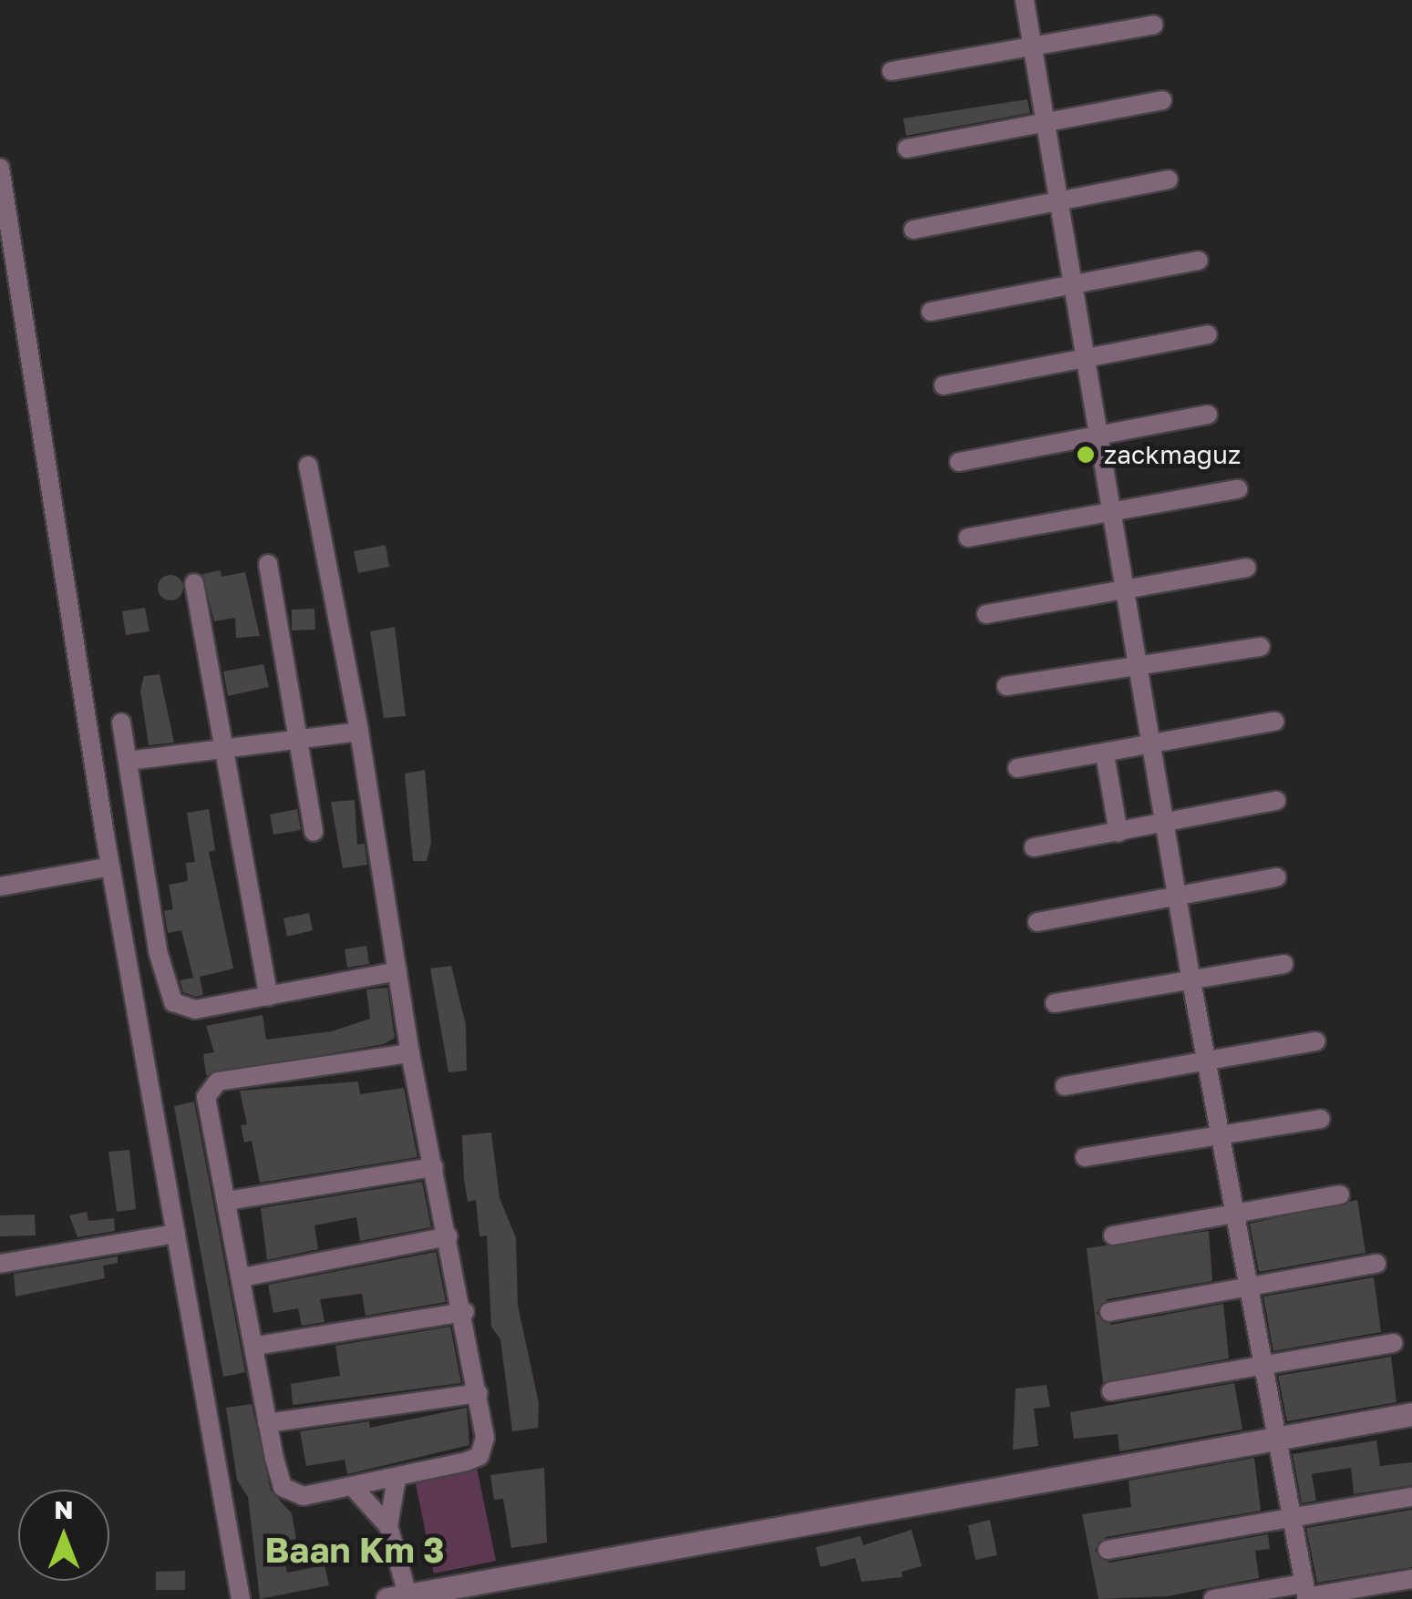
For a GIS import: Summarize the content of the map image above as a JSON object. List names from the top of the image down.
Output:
{
  "districts": ["Baan Km 3"],
  "places": ["zackmaguz"],
  "north": "top"
}
